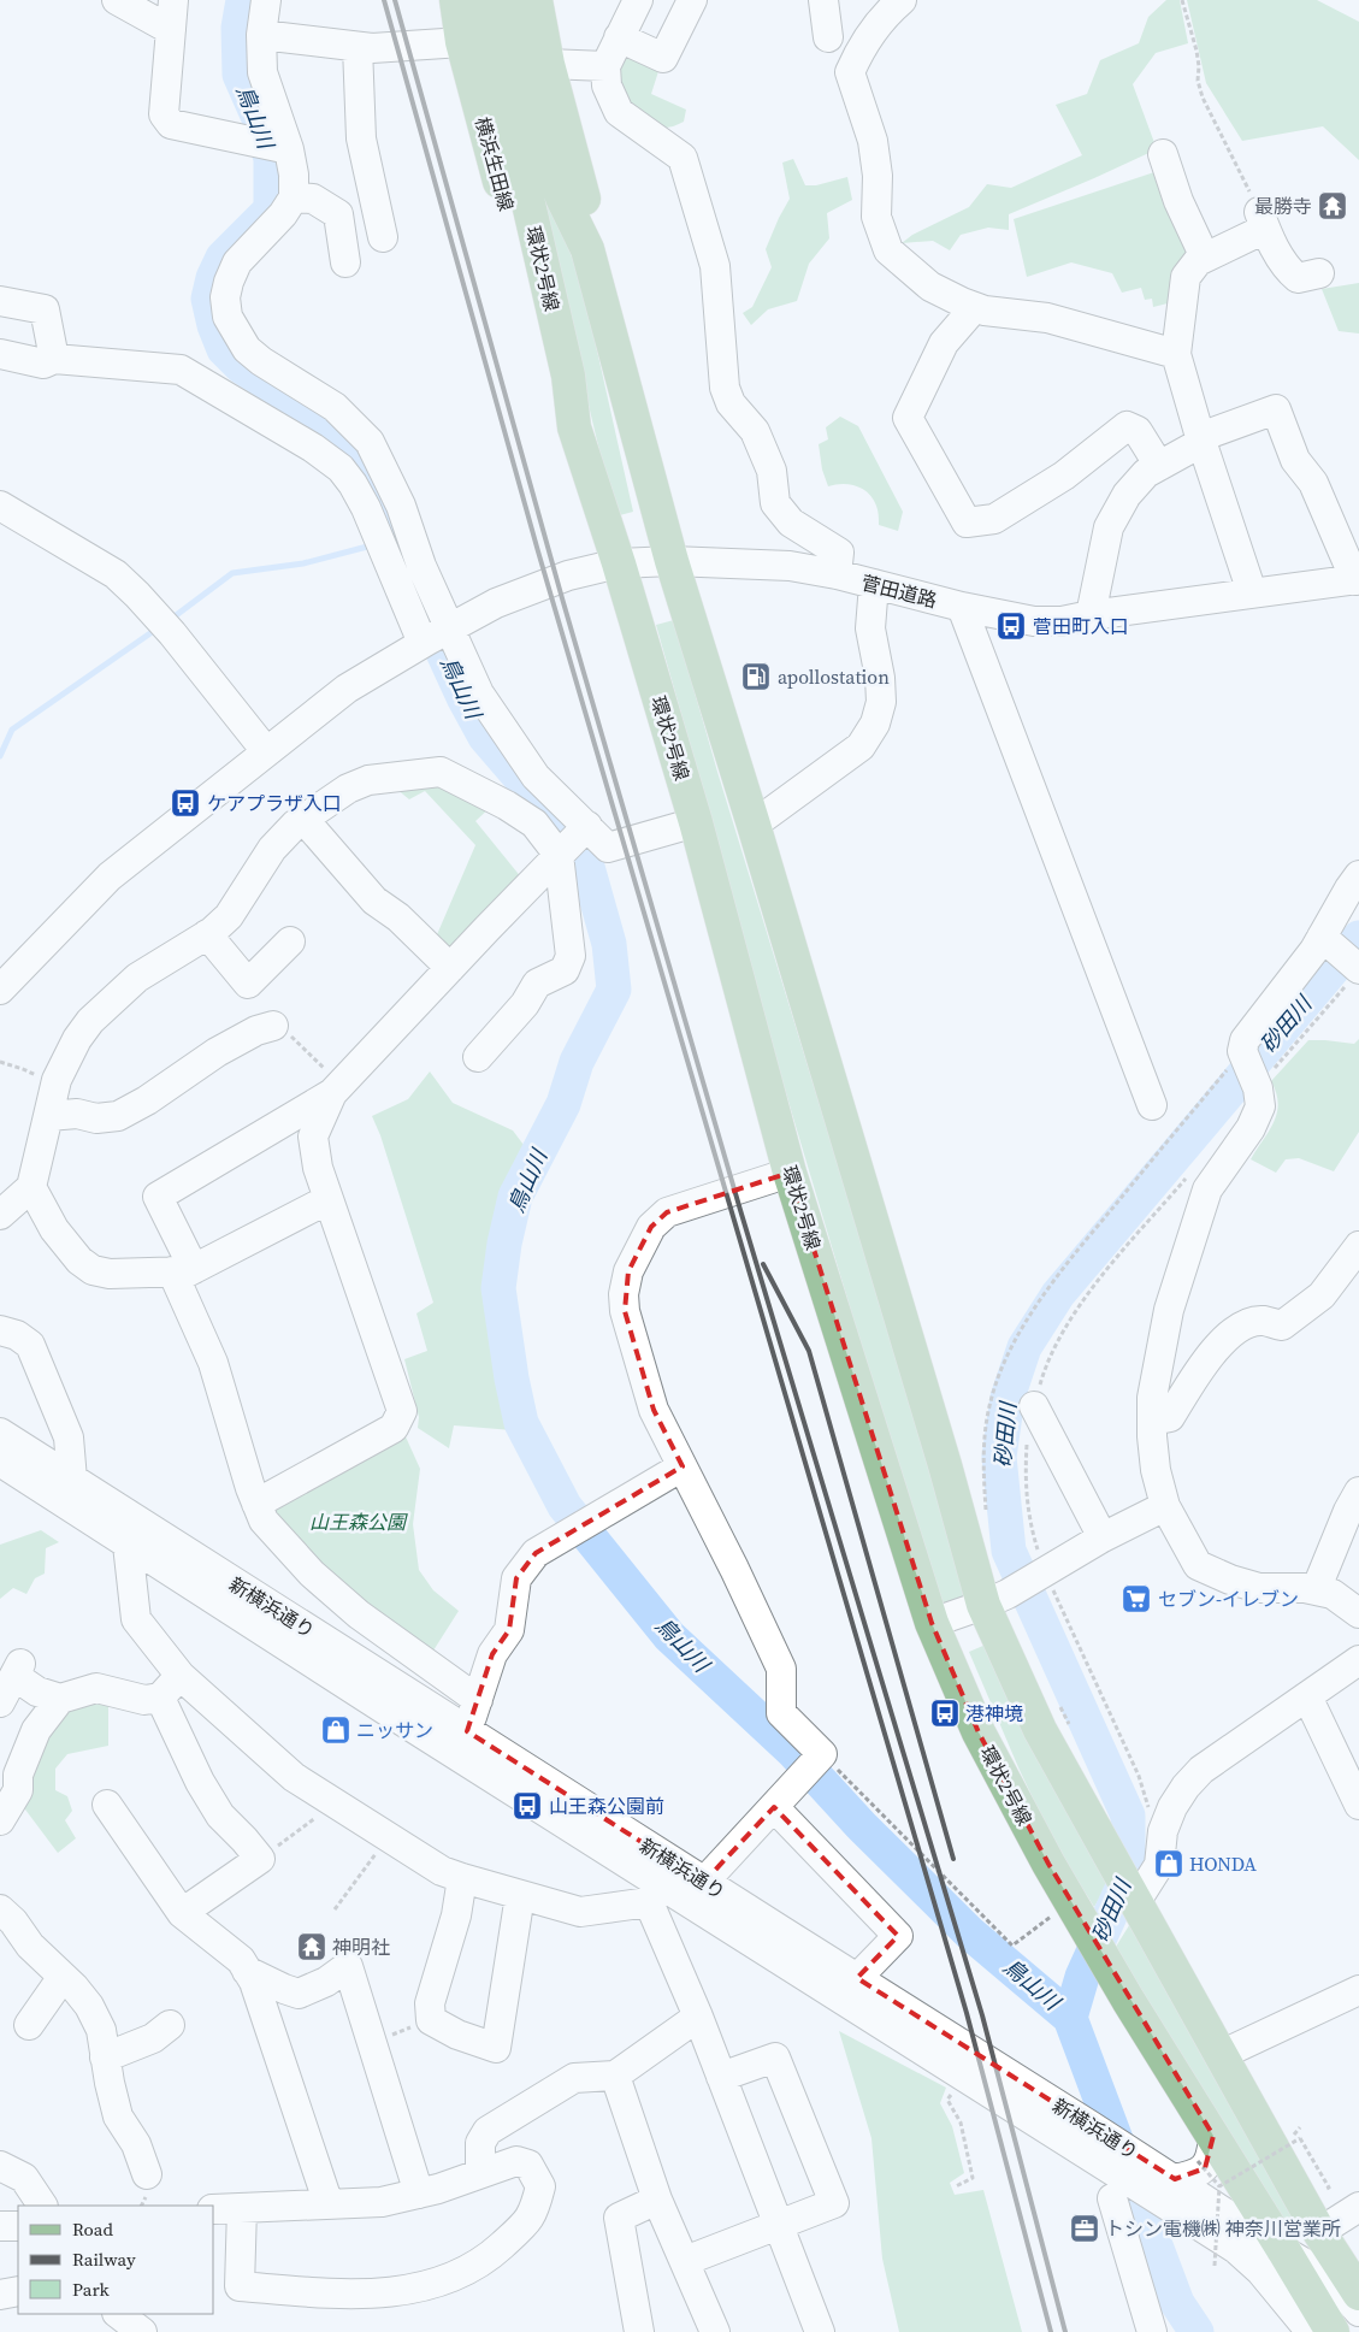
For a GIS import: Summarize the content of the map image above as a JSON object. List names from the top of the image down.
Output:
{
  "streets": {
    "main road": ["横浜生田線", "環状2号線"],
    "street": ["菅田道路", "新横浜通り"]
  },
  "crossings": [
    ["横浜生田線", "環状2号線"],
    ["環状2号線", "菅田道路"],
    ["環状2号線", "新横浜通り"]
  ],
  "water": ["鳥山川", "砂田川"],
  "parks": ["山王森公園"],
  "places": {
    "temple": ["最勝寺", "神明社"],
    "bus stop": [
      "菅田町入口",
      "ケアプラザ入口",
      "港神境",
      "山王森公園前"
    ],
    "fuel station": ["apollostation"],
    "supermarket": ["セブン-イレブン"],
    "shop": ["ニッサン", "HONDA"],
    "office": ["トシン電機㈱ 神奈川営業所"]
  },
  "legend": ["Road", "Railway", "Park"]
}
